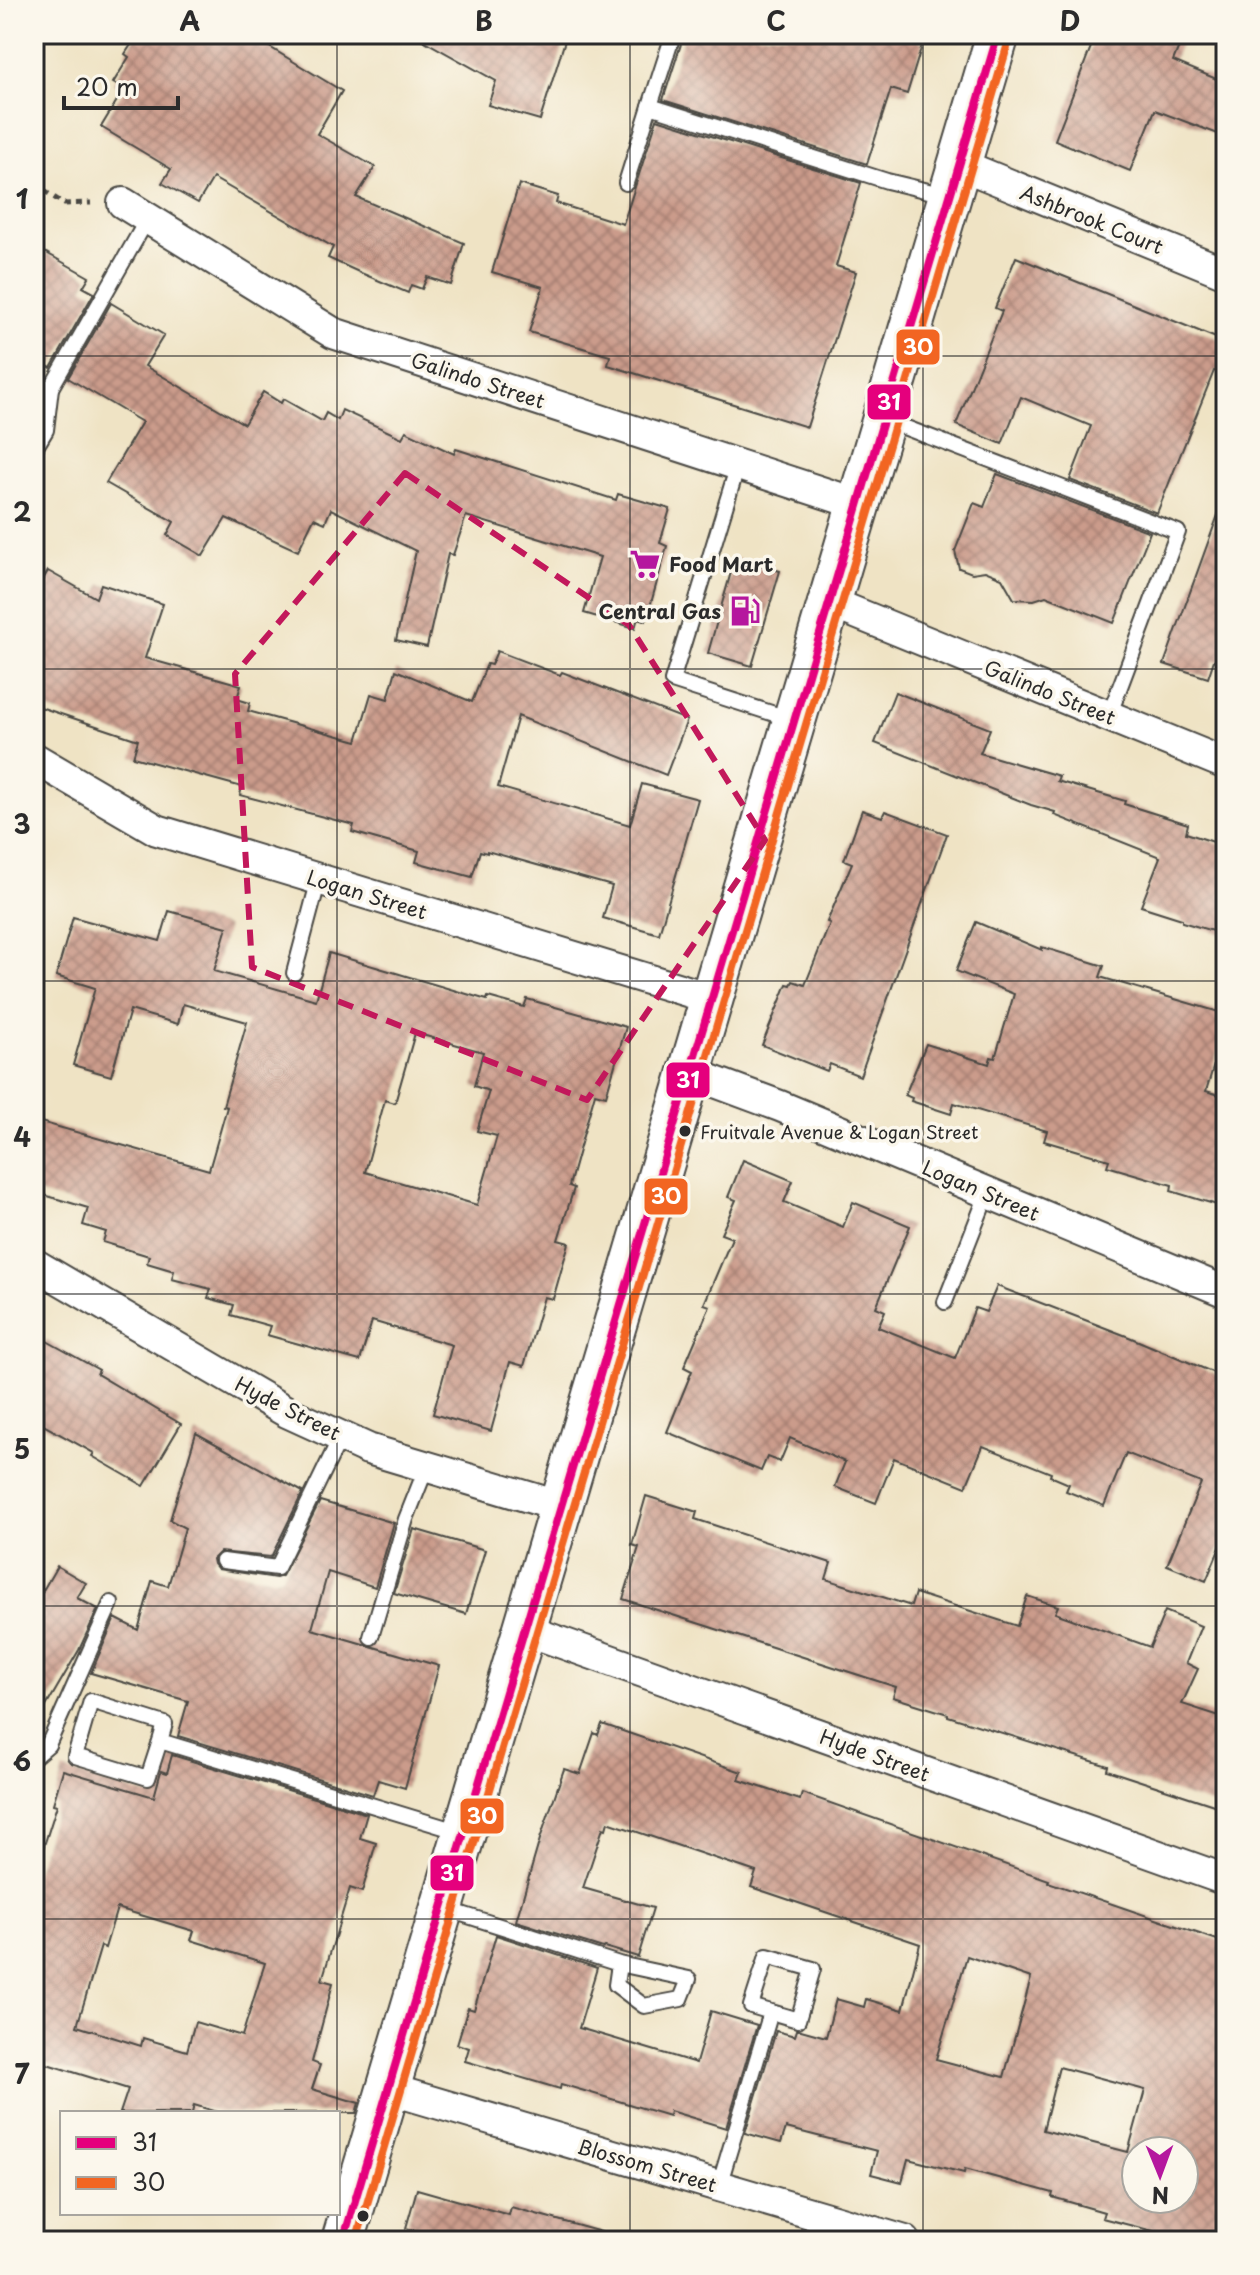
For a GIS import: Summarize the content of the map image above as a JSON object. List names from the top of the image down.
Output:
{
  "streets": {
    "street": [
      "Ashbrook Court",
      "Galindo Street",
      "Logan Street",
      "Hyde Street",
      "Blossom Street"
    ]
  },
  "places": {
    "supermarket": ["Food Mart"],
    "fuel station": ["Central Gas"],
    "other": ["Fruitvale Avenue & Logan Street"]
  },
  "lines": ["transit line 31", "transit line 30"],
  "legend": ["31", "30"],
  "scale_bar": "20 m",
  "north": "bottom",
  "grid": {
    "columns": [
      "A",
      "B",
      "C",
      "D"
    ],
    "rows": [
      "1",
      "2",
      "3",
      "4",
      "5",
      "6",
      "7"
    ]
  }
}
